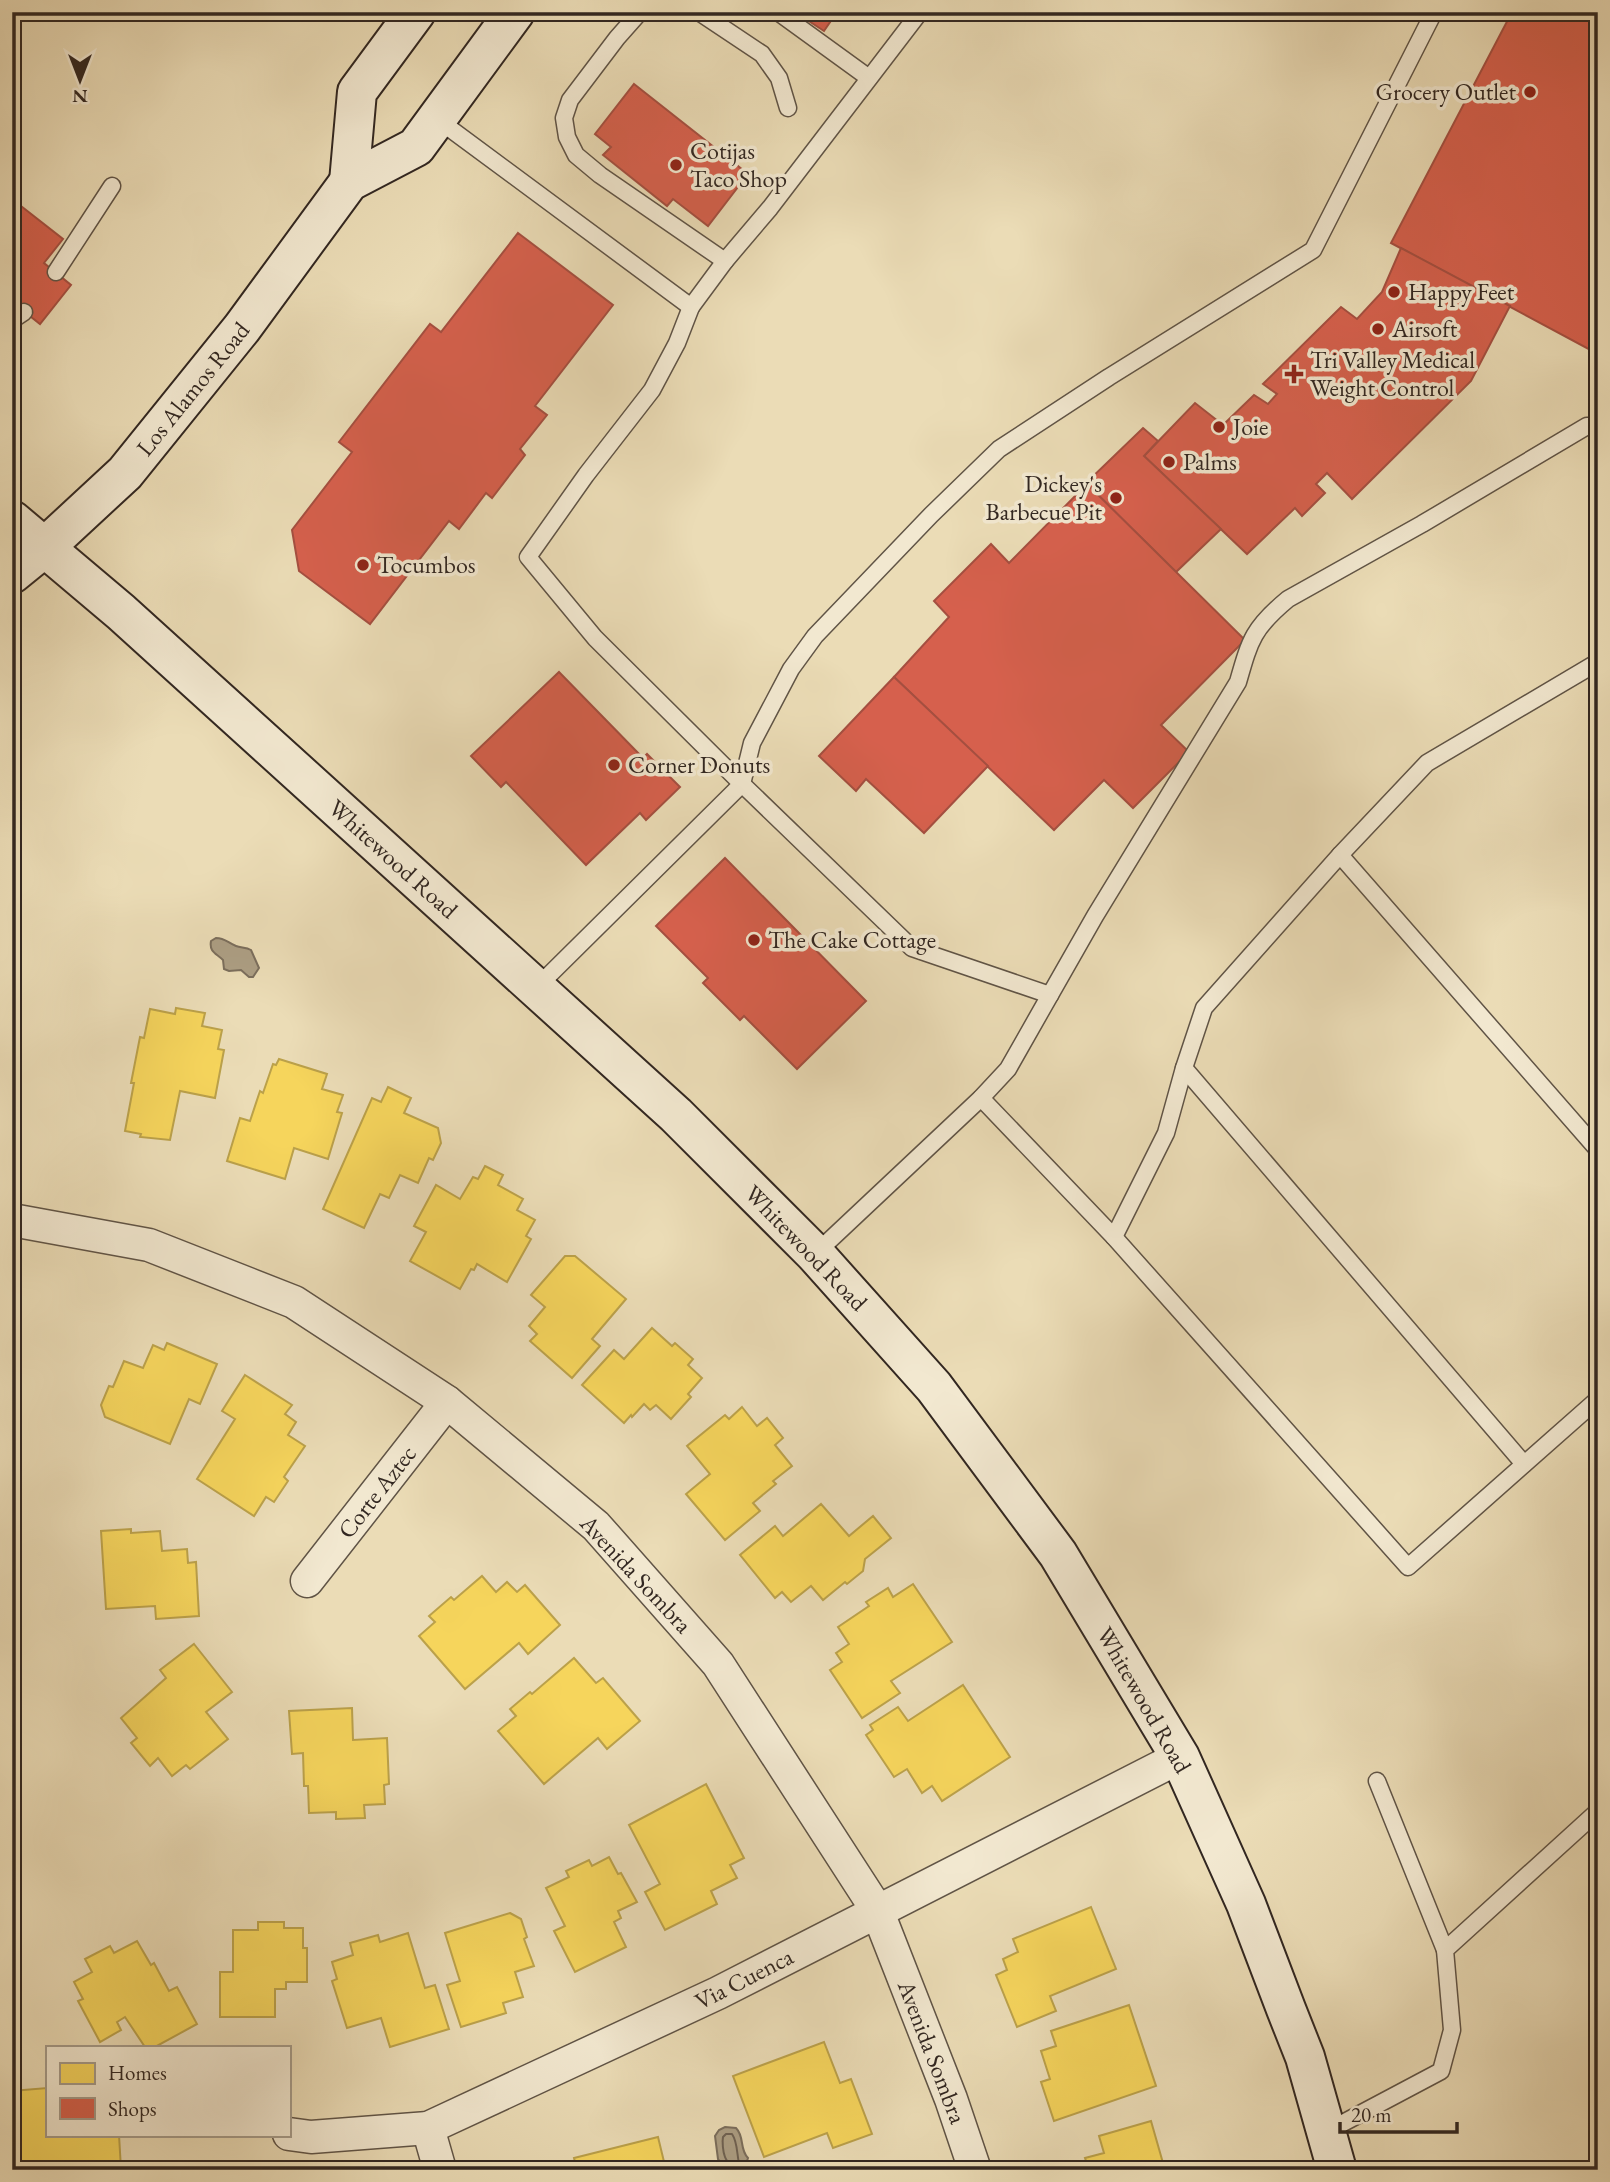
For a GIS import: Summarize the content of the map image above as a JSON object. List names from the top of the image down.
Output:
{
  "streets": {
    "main road": ["Los Alamos Road", "Whitewood Road"],
    "street": ["Corte Aztec", "Avenida Sombra", "Via Cuenca"]
  },
  "crossings": [
    ["Los Alamos Road", "Whitewood Road"],
    ["Whitewood Road", "Via Cuenca"],
    ["Corte Aztec", "Avenida Sombra"],
    ["Avenida Sombra", "Via Cuenca"]
  ],
  "places": {
    "other": [
      "Grocery Outlet",
      "Cotijas Taco Shop",
      "Happy Feet",
      "Airsoft",
      "Joie",
      "Palms",
      "Dickey's Barbecue Pit",
      "Tocumbos",
      "Corner Donuts",
      "The Cake Cottage"
    ],
    "health": ["Tri Valley Medical Weight Control"]
  },
  "legend": ["Homes", "Shops"],
  "scale_bar": "20 m",
  "north": "bottom"
}
